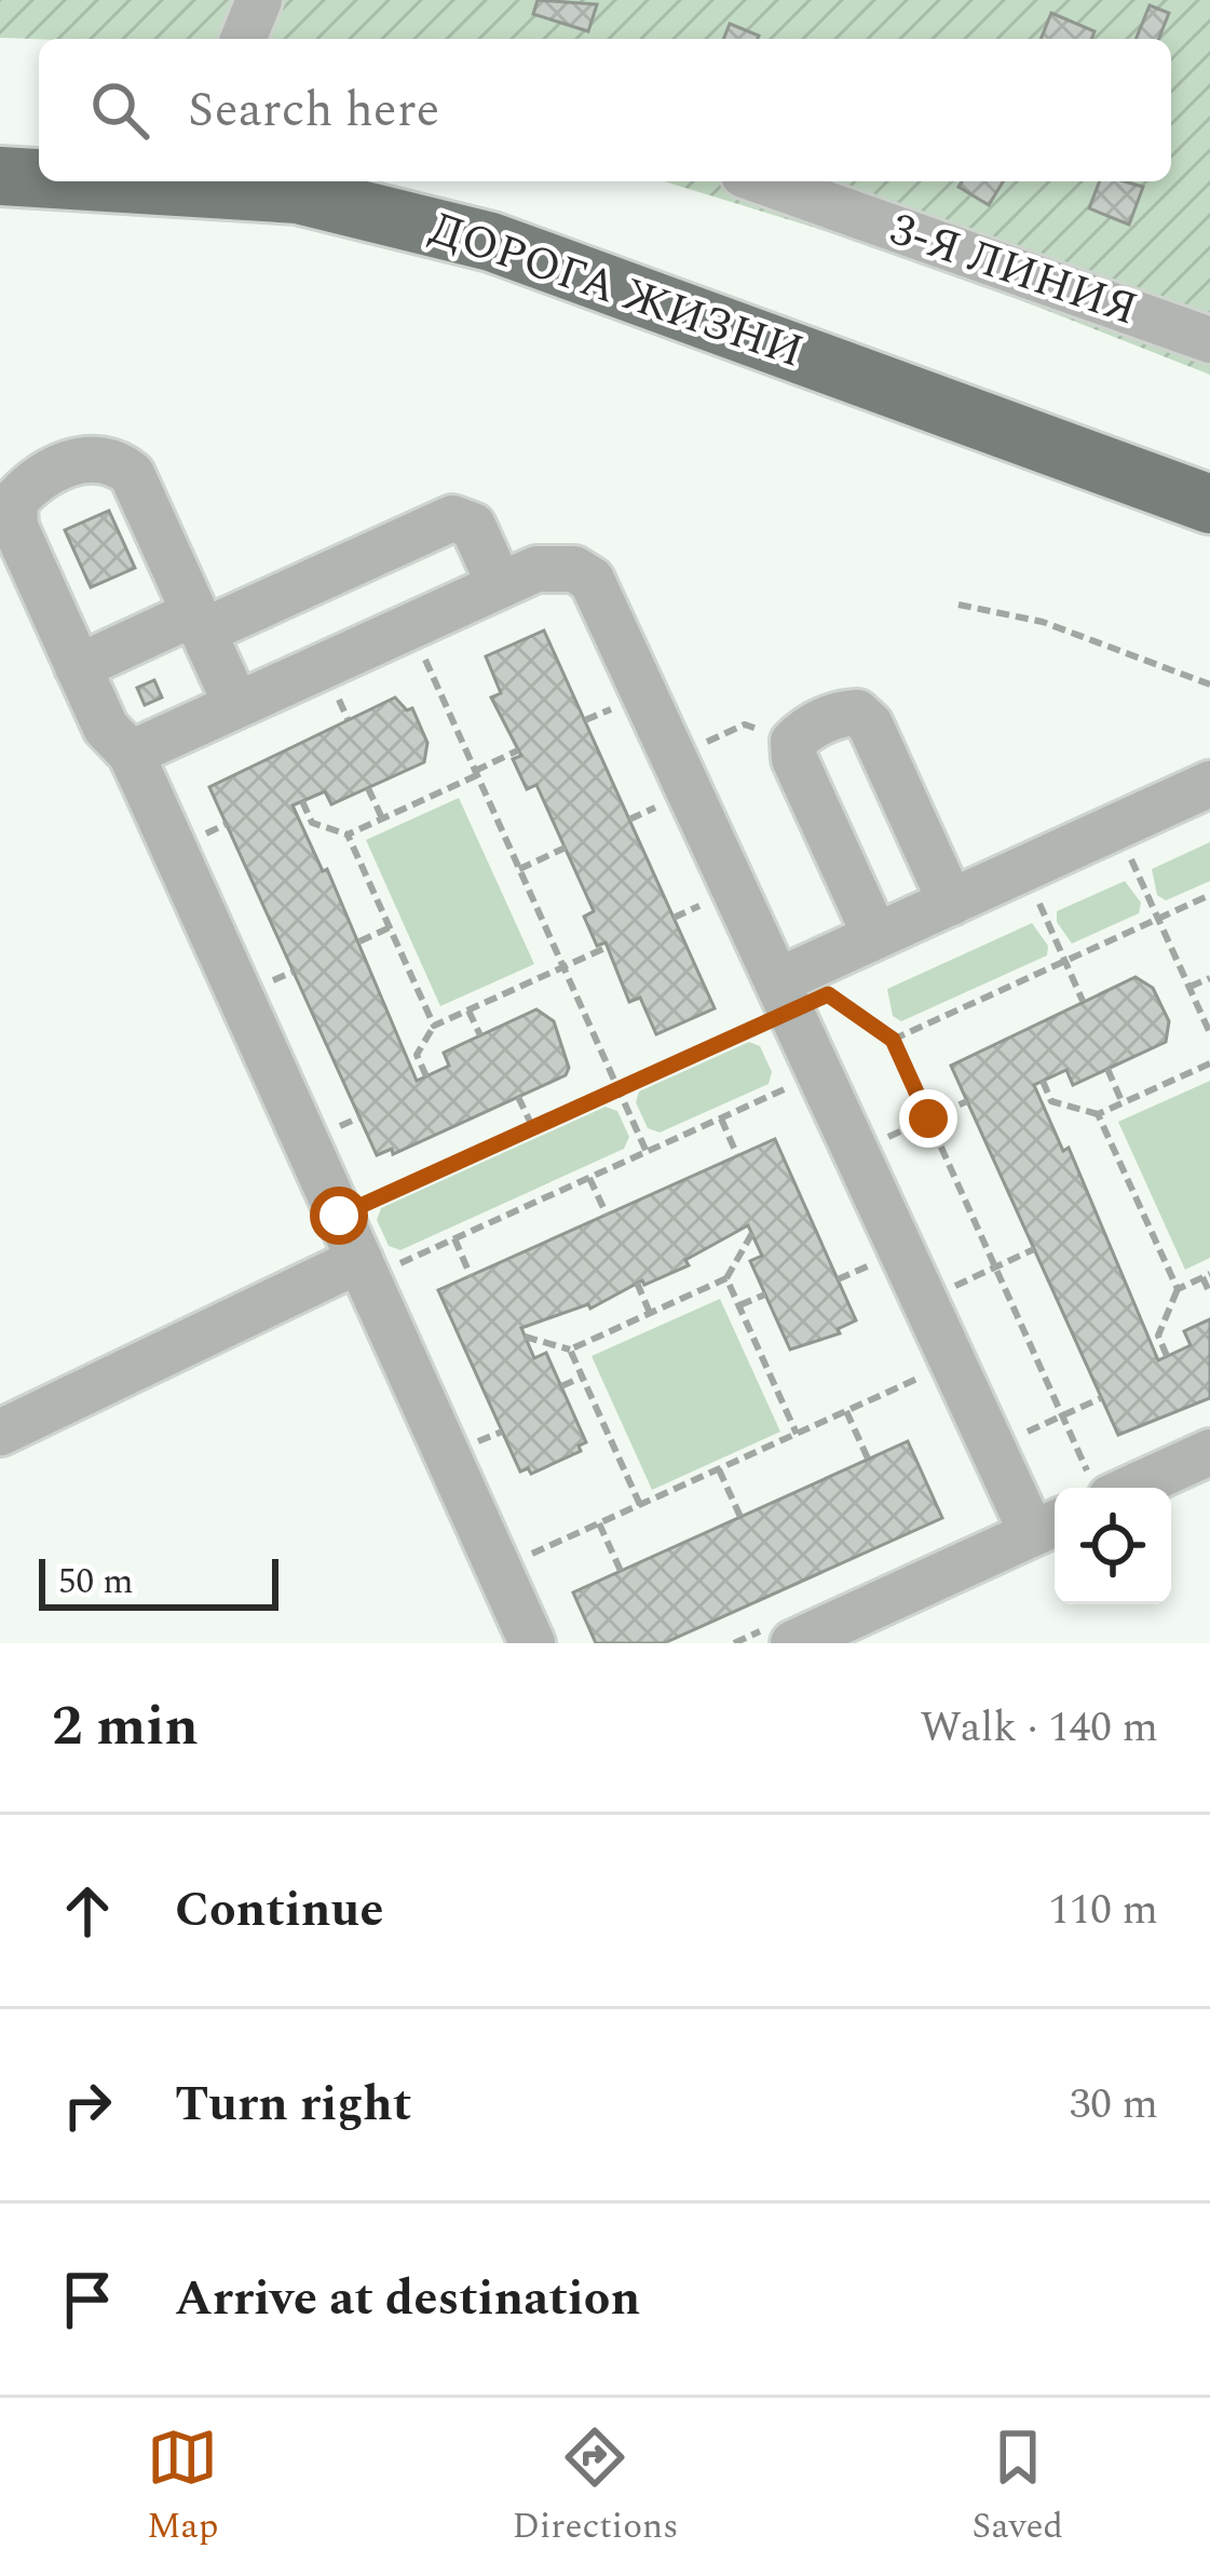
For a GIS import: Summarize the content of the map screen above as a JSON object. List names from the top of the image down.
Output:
{
  "streets": {
    "main road": ["ДОРОГА ЖИЗНИ"],
    "street": ["3-Я ЛИНИЯ"]
  },
  "scale_bar": "50 m",
  "page": {
    "search": "Search here",
    "scale": "50 m",
    "heading": ["2 min", "Walk · 140 m"],
    "list": [
      ["Continue", "110 m"],
      ["Turn right", "30 m"],
      "Arrive at destination"
    ],
    "nav": ["Map", "Directions", "Saved"]
  }
}
